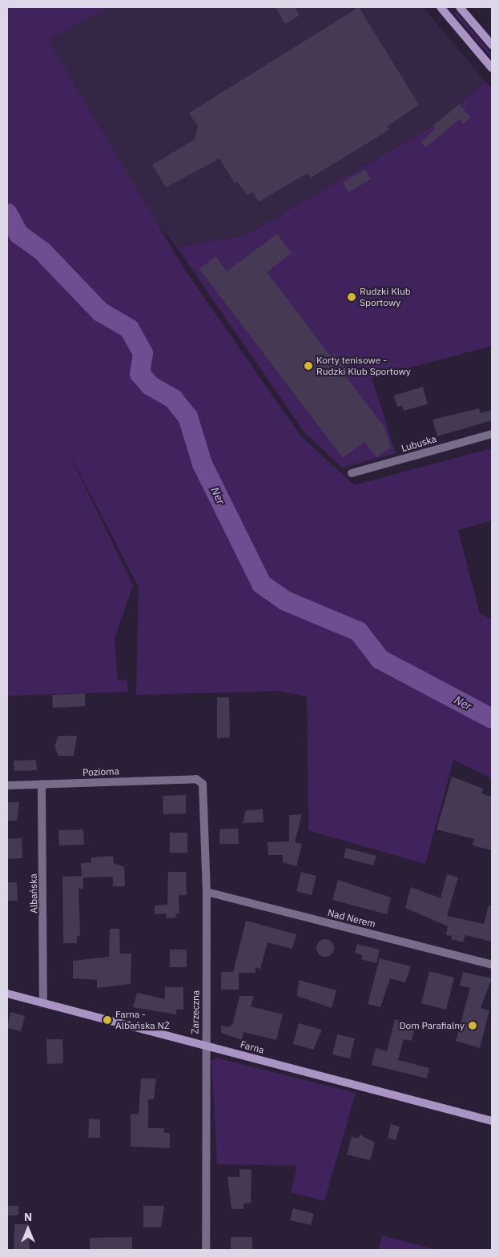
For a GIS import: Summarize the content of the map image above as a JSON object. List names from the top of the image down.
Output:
{
  "streets": {
    "street": [
      "Lubuska",
      "Pozioma",
      "Albańska",
      "Nad Nerem",
      "Zarzeczna",
      "Farna"
    ]
  },
  "crossings": [
    ["Pozioma", "Albańska"],
    ["Pozioma", "Zarzeczna"],
    ["Albańska", "Farna"],
    ["Nad Nerem", "Zarzeczna"],
    ["Zarzeczna", "Farna"]
  ],
  "water": ["Ner"],
  "places": [
    "Rudzki Klub Sportowy",
    "Korty tenisowe - Rudzki Klub Sportowy",
    "Farna - Albańska NŻ",
    "Dom Parafialny"
  ],
  "north": "top"
}
